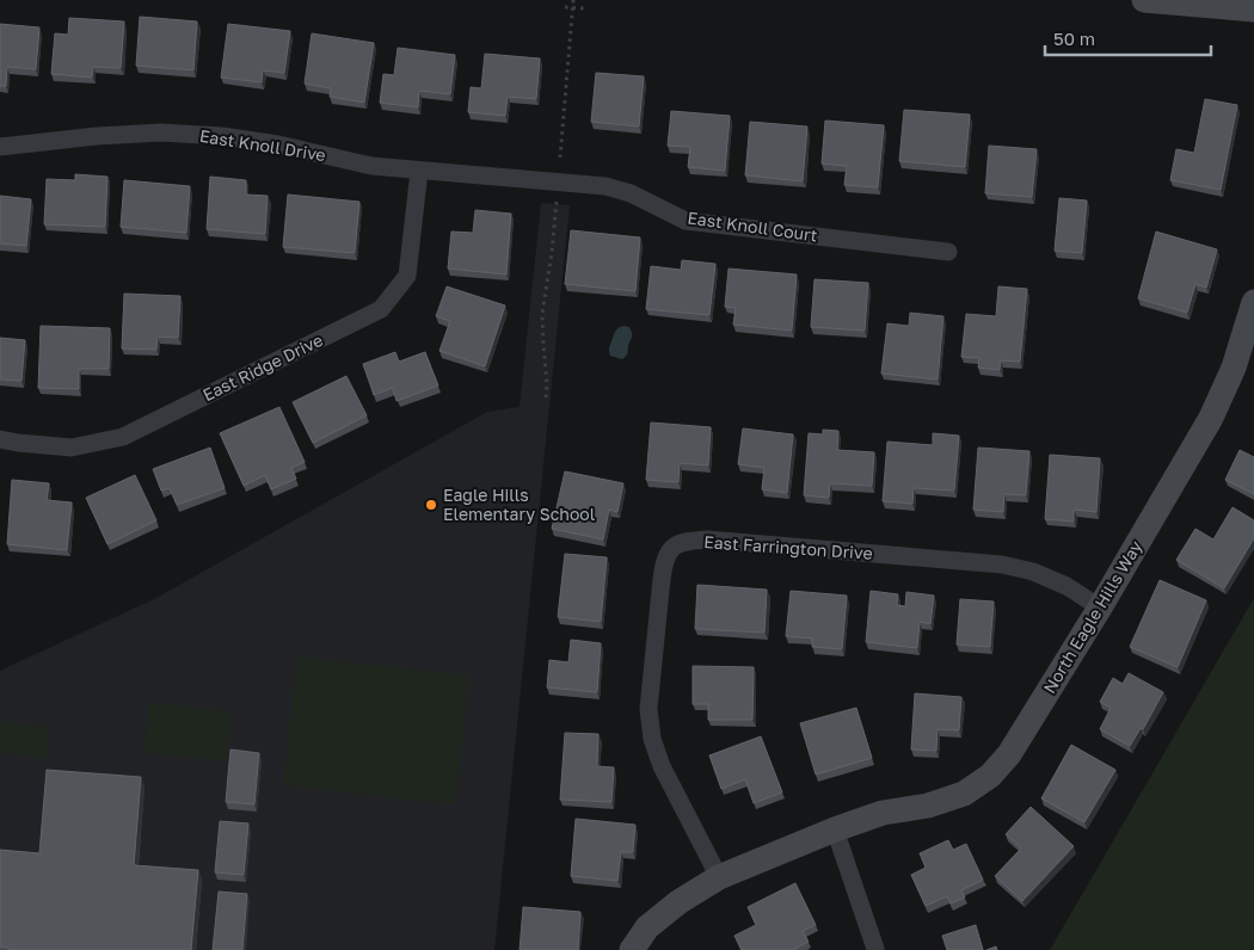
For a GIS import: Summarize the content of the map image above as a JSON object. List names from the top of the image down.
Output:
{
  "streets": {
    "street": [
      "East Knoll Drive",
      "East Knoll Court",
      "East Ridge Drive",
      "East Farrington Drive",
      "North Eagle Hills Way"
    ]
  },
  "crossings": [
    ["East Knoll Drive", "East Knoll Court"],
    ["East Knoll Drive", "East Ridge Drive"],
    ["East Knoll Court", "East Ridge Drive"],
    ["East Farrington Drive", "North Eagle Hills Way"]
  ],
  "places": ["Eagle Hills Elementary School"],
  "scale_bar": "50 m"
}
